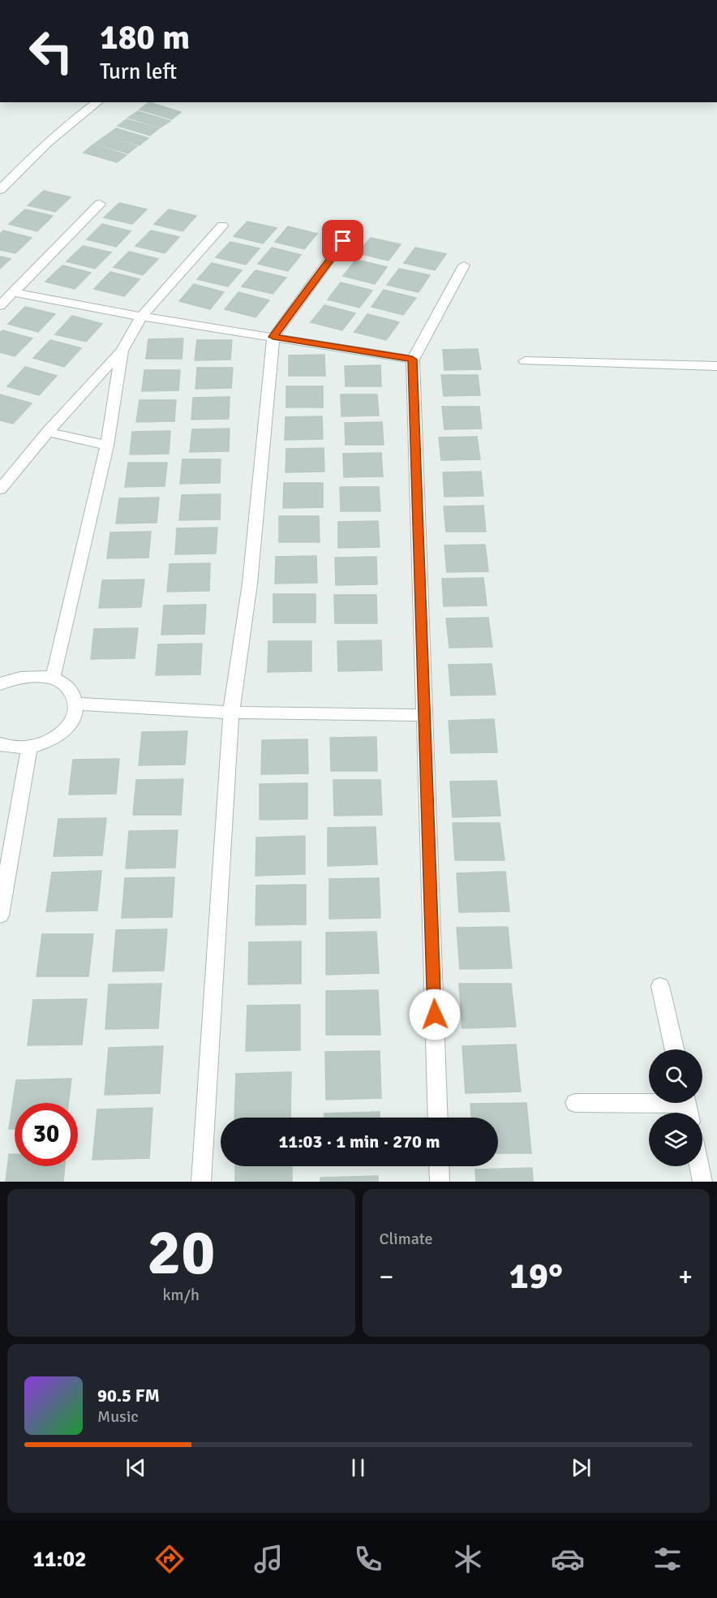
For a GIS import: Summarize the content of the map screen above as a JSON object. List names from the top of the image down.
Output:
{
  "page": {
    "turn": ["180 m", "Turn left"],
    "limit": "30",
    "trip": "11:03 · 1 min · 270 m",
    "tile": [
      ["20", "km/h"],
      "Climate"
    ],
    "heat": ["−", "19°", "+"],
    "song": ["90.5 FM", "Music"],
    "tabs": "11:02"
  }
}
